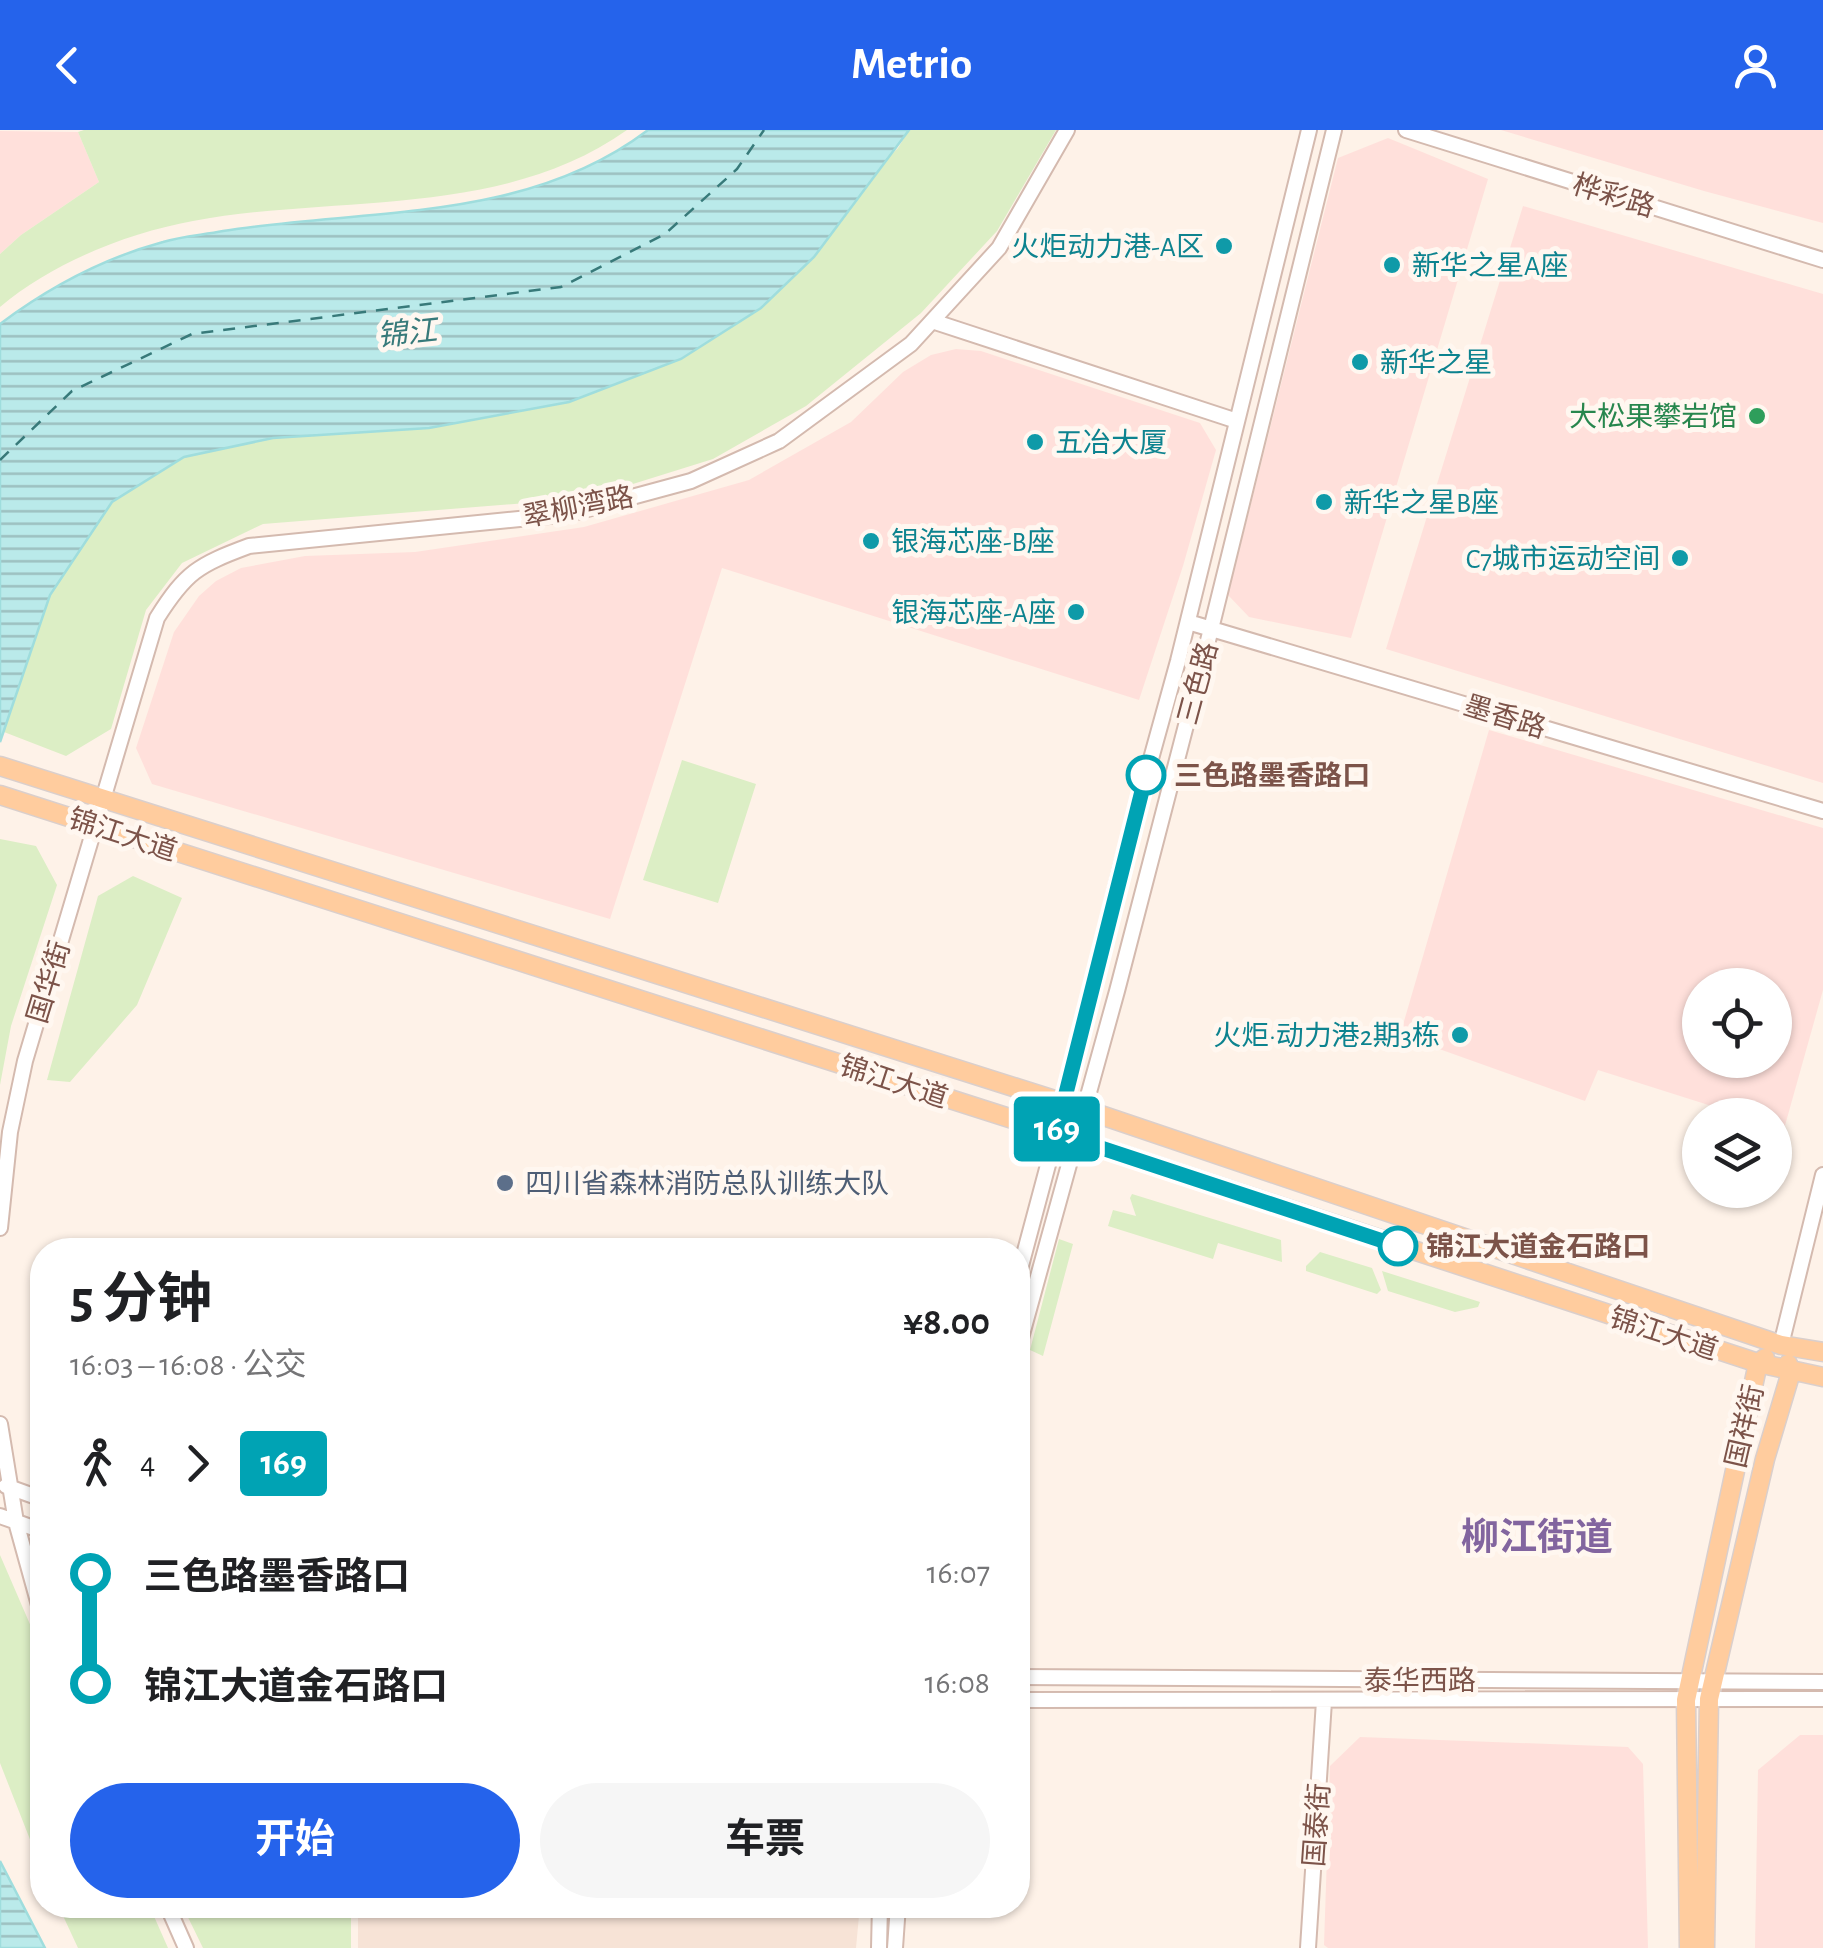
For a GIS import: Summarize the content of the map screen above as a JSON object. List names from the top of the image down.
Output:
{
  "streets": {
    "main road": ["锦江大道", "国祥街"],
    "street": [
      "桦彩路",
      "翠柳湾路",
      "三色路",
      "墨香路",
      "国华街",
      "泰华西路",
      "国泰街"
    ]
  },
  "crossings": [
    ["翠柳湾路", "锦江大道"],
    ["翠柳湾路", "国华街"],
    ["三色路", "墨香路"],
    ["三色路", "锦江大道"],
    ["锦江大道", "国华街"],
    ["锦江大道", "国祥街"],
    ["国祥街", "泰华西路"],
    ["泰华西路", "国泰街"]
  ],
  "districts": ["柳江街道"],
  "water": ["锦江"],
  "places": [
    "火炬动力港-A区",
    "新华之星A座",
    "新华之星",
    "大松果攀岩馆",
    "五冶大厦",
    "新华之星B座",
    "银海芯座-B座",
    "C7城市运动空间",
    "银海芯座-A座",
    "三色路墨香路口",
    "火炬·动力港2期3栋",
    "四川省森林消防总队训练大队",
    "锦江大道金石路口"
  ],
  "lines": ["bus line 169"],
  "page": {
    "header": "Metrio",
    "on_map": "169",
    "heading": ["5 分钟", "16:03 – 16:08 · 公交", "¥8.00"],
    "legs": ["4", "169"],
    "list": [
      {
        "name": "三色路墨香路口",
        "value": "16:07"
      },
      {
        "name": "锦江大道金石路口",
        "value": "16:08"
      }
    ],
    "buttons": ["开始", "车票"]
  }
}
